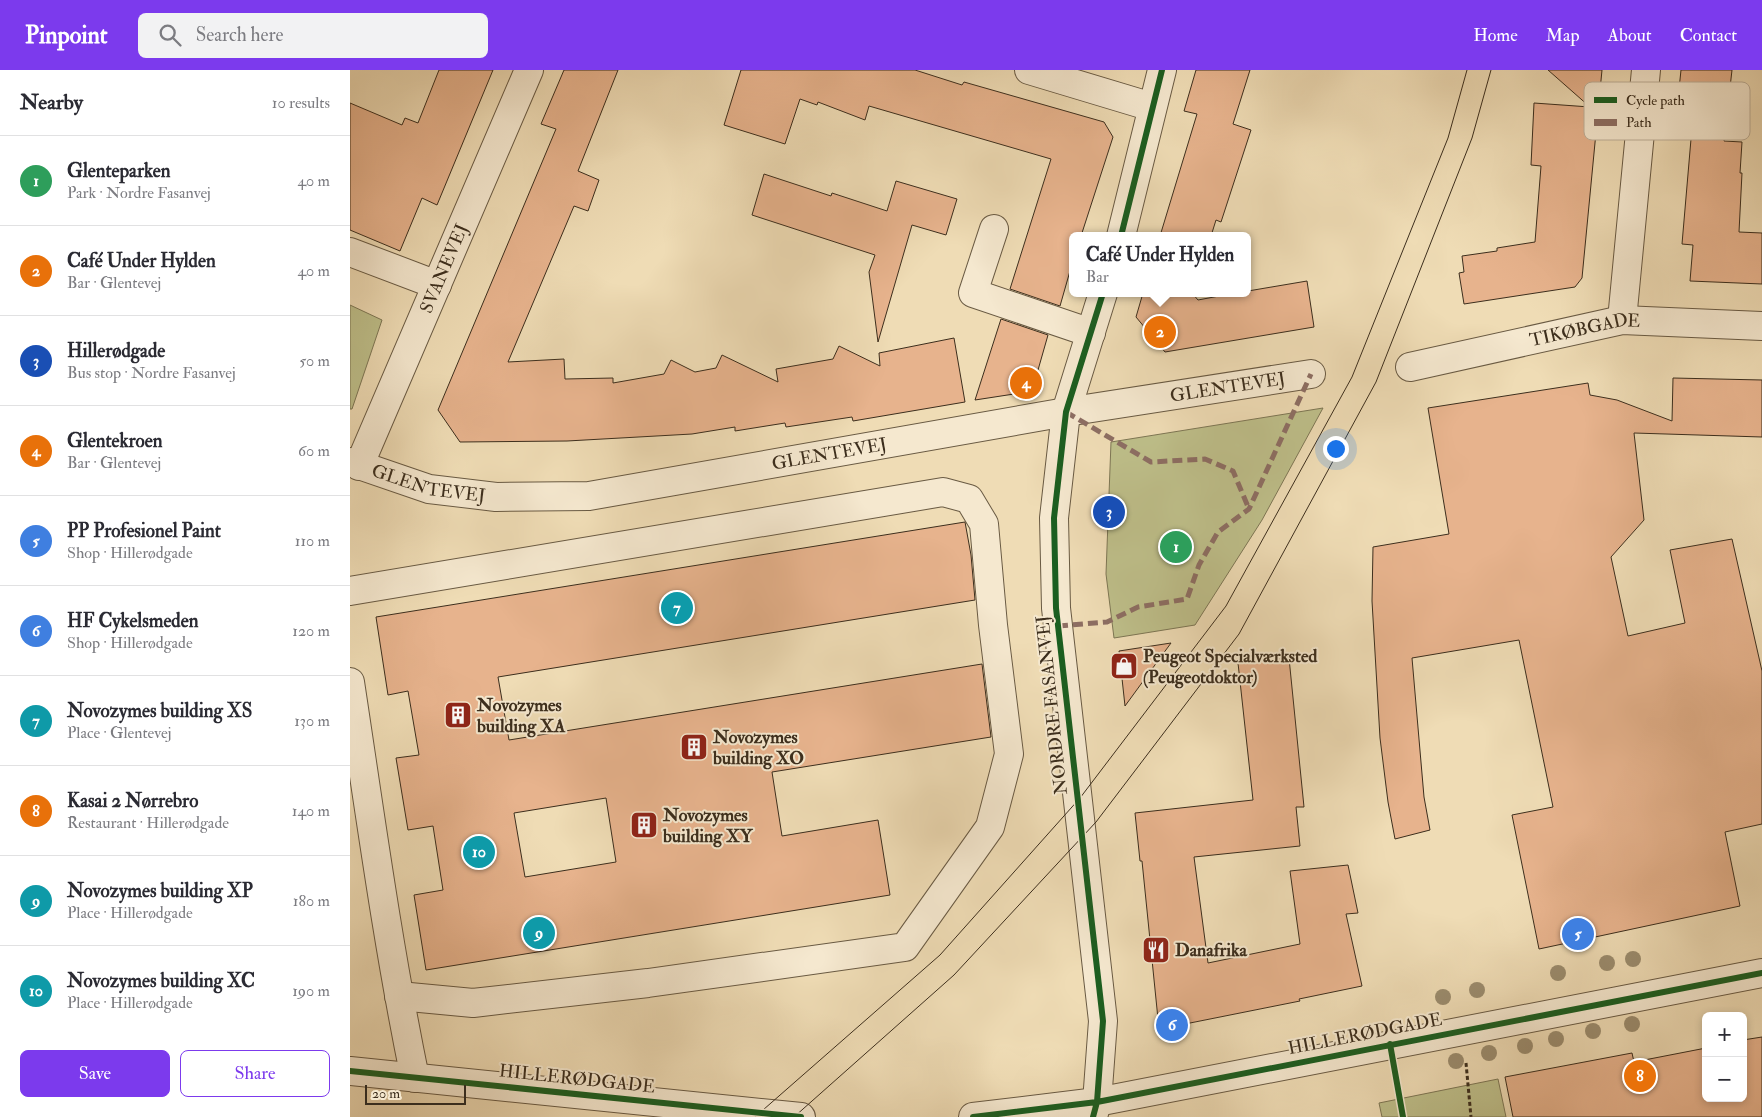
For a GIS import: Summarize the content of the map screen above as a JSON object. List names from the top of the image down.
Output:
{
  "streets": {
    "street": [
      "SVANEVEJ",
      "TIKØBGADE",
      "GLENTEVEJ",
      "NORDRE FASANVEJ",
      "HILLERØDGADE"
    ]
  },
  "crossings": [
    ["SVANEVEJ", "GLENTEVEJ"],
    ["GLENTEVEJ", "NORDRE FASANVEJ"],
    ["NORDRE FASANVEJ", "HILLERØDGADE"]
  ],
  "places": {
    "shop": ["Peugeot Specialværksted (Peugeotdoktor)"],
    "building": ["Novozymes building XA", "Novozymes building XO", "Novozymes building XY"],
    "restaurant": ["Danafrika"]
  },
  "legend": ["Cycle path", "Path"],
  "scale_bar": "20 m",
  "page": {
    "header": "Pinpoint",
    "search": "Search here",
    "nav": [
      "Home",
      "Map",
      "About",
      "Contact"
    ],
    "heading": ["Nearby", "10 results"],
    "list": [
      {
        "mark": "1",
        "name": "Glenteparken",
        "note": "Park · Nordre Fasanvej",
        "value": "40 m"
      },
      {
        "mark": "2",
        "name": "Café Under Hylden",
        "note": "Bar · Glentevej",
        "value": "40 m"
      },
      {
        "mark": "3",
        "name": "Hillerødgade",
        "note": "Bus stop · Nordre Fasanvej",
        "value": "50 m"
      },
      {
        "mark": "4",
        "name": "Glentekroen",
        "note": "Bar · Glentevej",
        "value": "60 m"
      },
      {
        "mark": "5",
        "name": "PP Profesionel Paint",
        "note": "Shop · Hillerødgade",
        "value": "110 m"
      },
      {
        "mark": "6",
        "name": "HF Cykelsmeden",
        "note": "Shop · Hillerødgade",
        "value": "120 m"
      },
      {
        "mark": "7",
        "name": "Novozymes building XS",
        "note": "Place · Glentevej",
        "value": "130 m"
      },
      {
        "mark": "8",
        "name": "Kasai 2 Nørrebro",
        "note": "Restaurant · Hillerødgade",
        "value": "140 m"
      },
      {
        "mark": "9",
        "name": "Novozymes building XP",
        "note": "Place · Hillerødgade",
        "value": "180 m"
      },
      {
        "mark": "10",
        "name": "Novozymes building XC",
        "note": "Place · Hillerødgade",
        "value": "190 m"
      }
    ],
    "popup": ["Café Under Hylden", "Bar"],
    "pins": [
      "2",
      "4",
      "3",
      "1",
      "7",
      "10",
      "9",
      "5",
      "6",
      "8"
    ],
    "map_buttons": ["+", "−"],
    "buttons": ["Save", "Share"],
    "scale": "20 m"
  }
}
